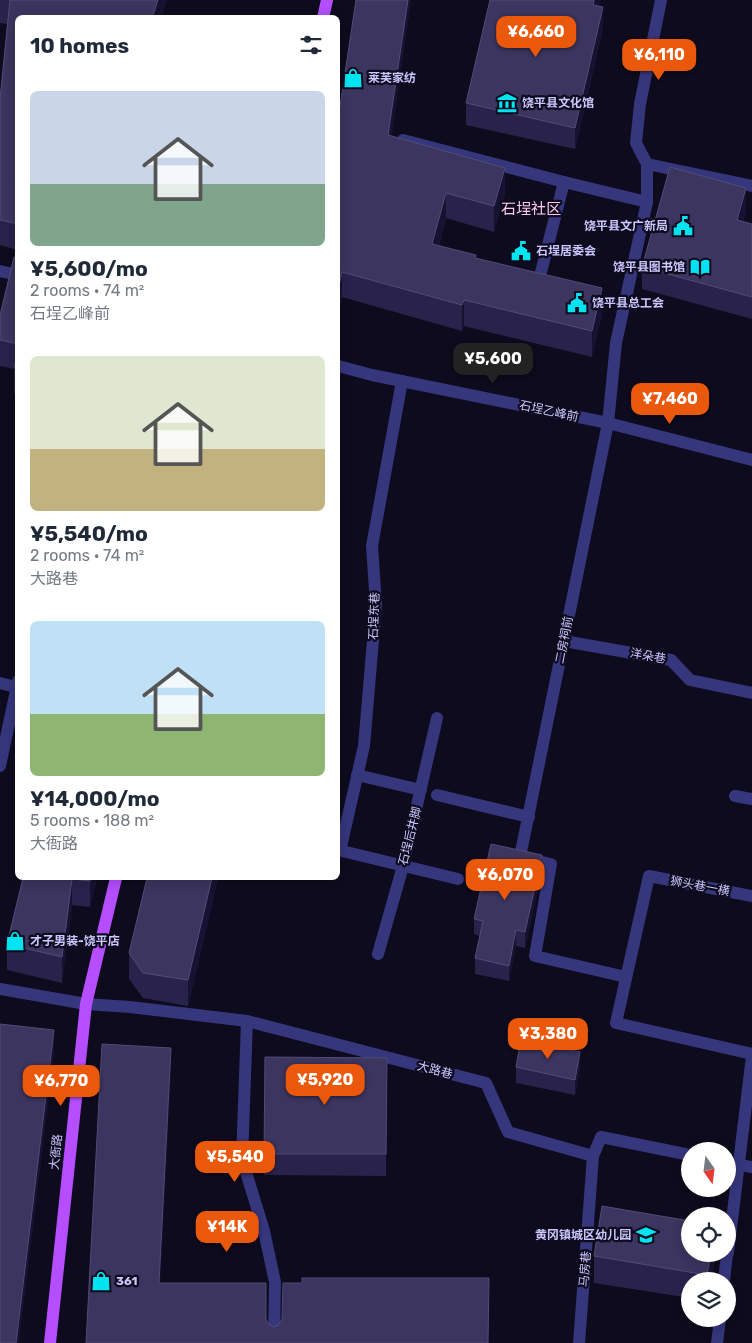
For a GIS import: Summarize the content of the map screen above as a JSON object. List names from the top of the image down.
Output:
{
  "streets": {
    "main road": ["大衙路"],
    "street": [
      "石埕乙峰前",
      "石埕东巷",
      "二房祠前",
      "洋朵巷",
      "石埕后井脚",
      "狮头巷一横",
      "大路巷",
      "马房巷"
    ]
  },
  "crossings": [
    ["石埕乙峰前", "石埕东巷"],
    ["石埕乙峰前", "二房祠前"],
    ["二房祠前", "洋朵巷"],
    ["二房祠前", "狮头巷一横"],
    ["大路巷", "大衙路"],
    ["大路巷", "马房巷"]
  ],
  "districts": ["石埕社区"],
  "places": {
    "shop": ["莱芙家纺", "才子男装-饶平店", "361"],
    "museum": ["饶平县文化馆"],
    "public building": ["饶平县文广新局", "石埕居委会", "饶平县总工会"],
    "library": ["饶平县图书馆"],
    "school or university": ["黄冈镇城区幼儿园"]
  },
  "north": "bottom",
  "page": {
    "heading": "10 homes",
    "price": [
      "¥6,660",
      "¥6,110",
      "¥5,600",
      "¥7,460",
      "¥6,070",
      "¥3,380",
      "¥5,920",
      "¥6,770",
      "¥5,540",
      "¥14K"
    ],
    "list": [
      {
        "name": "¥5,600/mo",
        "note": "2 rooms · 74 m² · 石埕乙峰前"
      },
      {
        "name": "¥5,540/mo",
        "note": "2 rooms · 74 m² · 大路巷"
      },
      {
        "name": "¥14,000/mo",
        "note": "5 rooms · 188 m² · 大衙路"
      }
    ]
  }
}
